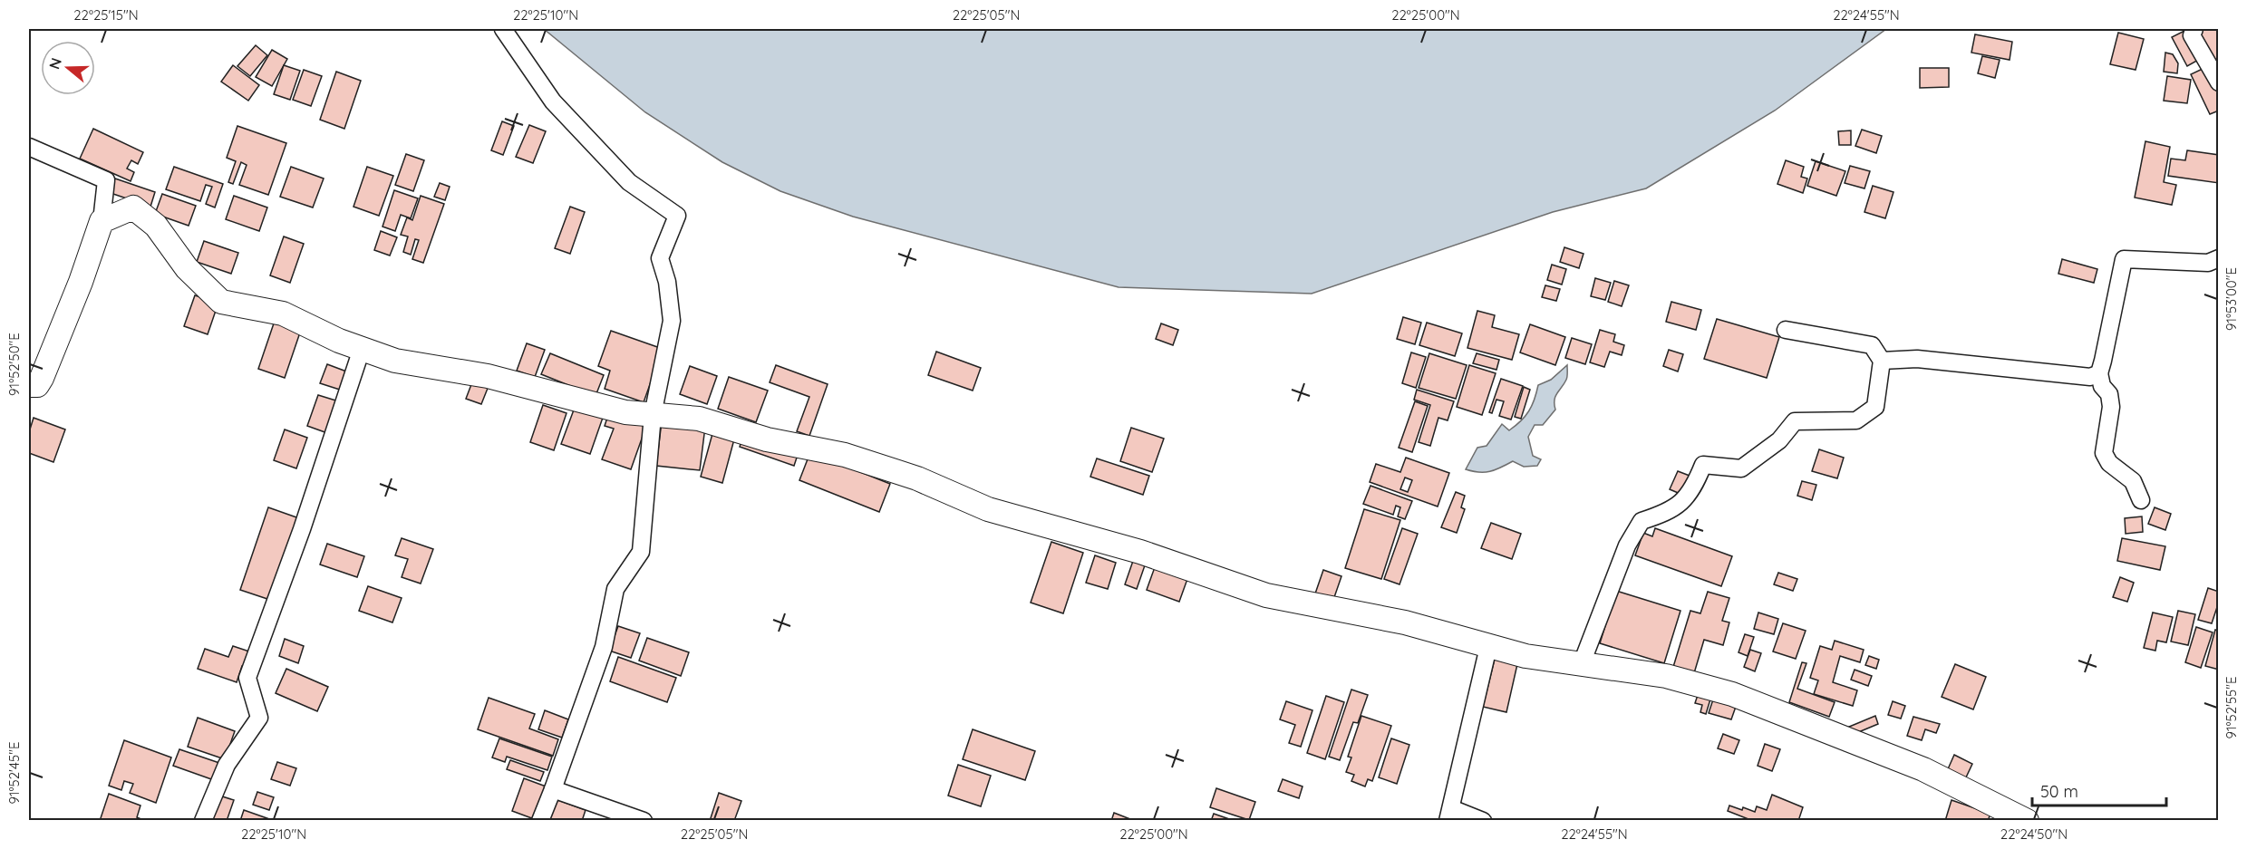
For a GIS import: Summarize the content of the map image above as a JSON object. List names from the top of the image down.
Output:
{
  "scale_bar": "50 m",
  "north": "left",
  "coordinates": [
    "22°25'15\"N",
    "22°25'10\"N",
    "22°25'05\"N",
    "22°25'00\"N",
    "22°24'55\"N",
    "91°53'00\"E",
    "91°52'50\"E",
    "91°52'55\"E",
    "91°52'45\"E",
    "22°24'50\"N"
  ]
}
